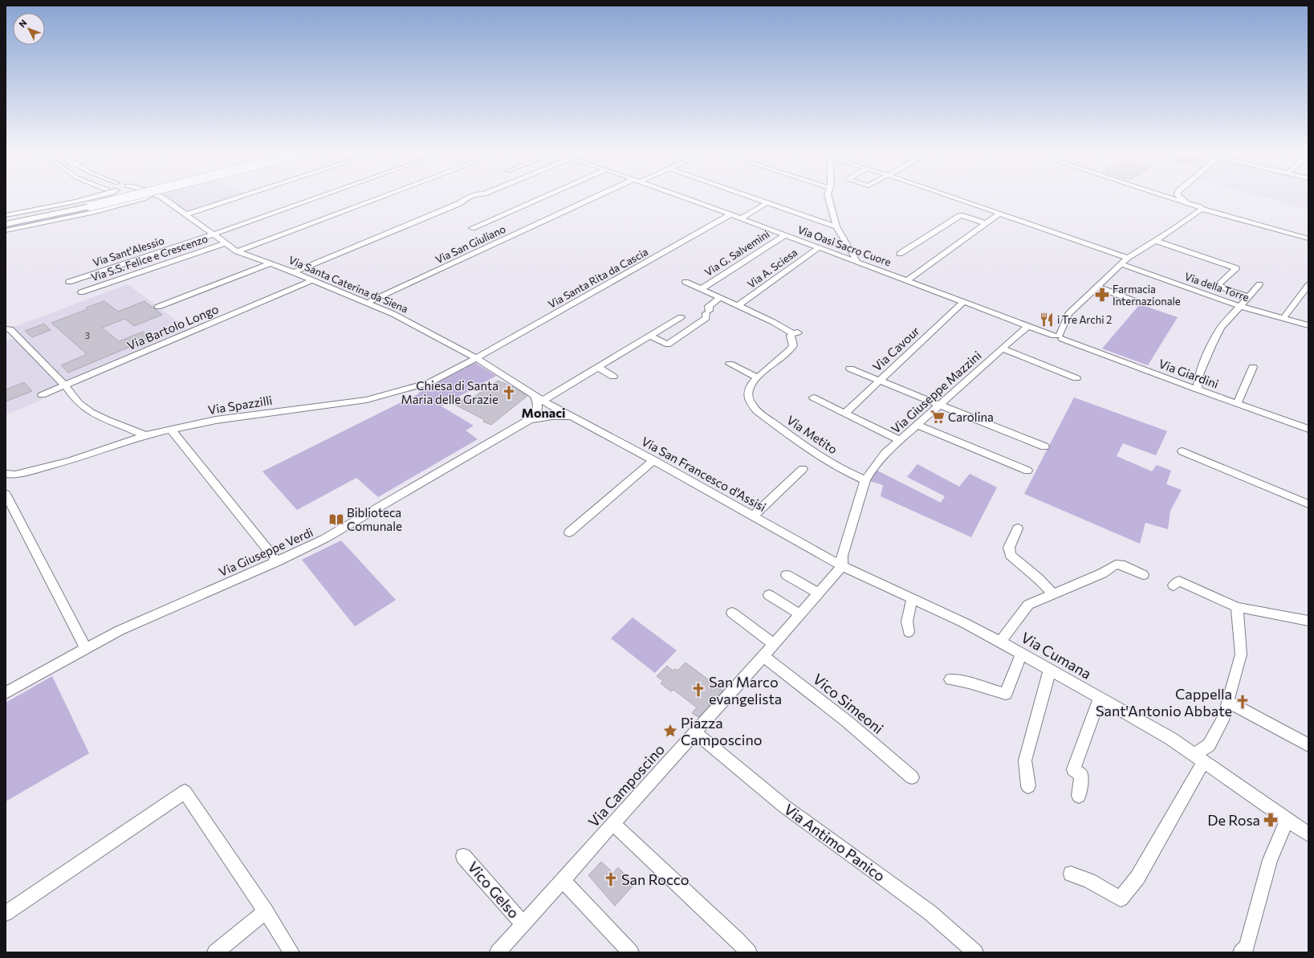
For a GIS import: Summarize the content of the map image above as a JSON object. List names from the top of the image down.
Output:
{
  "streets": {
    "street": [
      "Via San Giuliano",
      "Via Oasi Sacro Cuore",
      "Via Sant'Alessio",
      "Via G. Salvemini",
      "Via S.S. Felice e Crescenzo",
      "Via A. Sciesa",
      "Via Santa Rita da Cascia",
      "Via Santa Caterina da Siena",
      "Via della Torre",
      "Via Bartolo Longo",
      "Via Cavour",
      "Via Giardini",
      "Via Giuseppe Mazzini",
      "Via Spazzilli",
      "Via Metito",
      "Via San Francesco d'Assisi",
      "Via Giuseppe Verdi",
      "Via Cumana",
      "Vico Simeoni",
      "Via Camposcino",
      "Via Antimo Panico",
      "Vico Gelso"
    ]
  },
  "crossings": [
    ["Via San Giuliano", "Via Santa Caterina da Siena"],
    ["Via Oasi Sacro Cuore", "Via G. Salvemini"],
    ["Via Oasi Sacro Cuore", "Via A. Sciesa"],
    ["Via Oasi Sacro Cuore", "Via Santa Rita da Cascia"],
    ["Via Oasi Sacro Cuore", "Via Cavour"],
    ["Via Oasi Sacro Cuore", "Via Giardini"],
    ["Via Oasi Sacro Cuore", "Via Giuseppe Mazzini"],
    ["Via Sant'Alessio", "Via Santa Caterina da Siena"],
    ["Via G. Salvemini", "Via Metito"],
    ["Via S.S. Felice e Crescenzo", "Via Santa Caterina da Siena"],
    ["Via A. Sciesa", "Via Metito"],
    ["Via Santa Rita da Cascia", "Via Santa Caterina da Siena"],
    ["Via Santa Rita da Cascia", "Via Spazzilli"],
    ["Via Santa Caterina da Siena", "Via Bartolo Longo"],
    ["Via Santa Caterina da Siena", "Via Spazzilli"],
    ["Via Santa Caterina da Siena", "Via San Francesco d'Assisi"],
    ["Via Santa Caterina da Siena", "Via Giuseppe Verdi"],
    ["Via Giuseppe Mazzini", "Via Metito"],
    ["Via San Francesco d'Assisi", "Via Giuseppe Verdi"],
    ["Via San Francesco d'Assisi", "Via Cumana"],
    ["Via San Francesco d'Assisi", "Via Camposcino"],
    ["Via Cumana", "Via Camposcino"],
    ["Vico Simeoni", "Via Camposcino"],
    ["Via Camposcino", "Via Antimo Panico"],
    ["Via Camposcino", "Vico Gelso"]
  ],
  "districts": ["Monaci"],
  "places": {
    "pharmacy": ["Farmacia Internazionale", "De Rosa"],
    "restaurant": ["i Tre Archi 2"],
    "church": [
      "Chiesa di Santa Maria delle Grazie",
      "San Marco evangelista",
      "Cappella Sant'Antonio Abbate",
      "San Rocco"
    ],
    "supermarket": ["Carolina"],
    "library": ["Biblioteca Comunale"],
    "place": ["Piazza Camposcino"]
  },
  "house_numbers": ["3"],
  "north": "top left"
}
